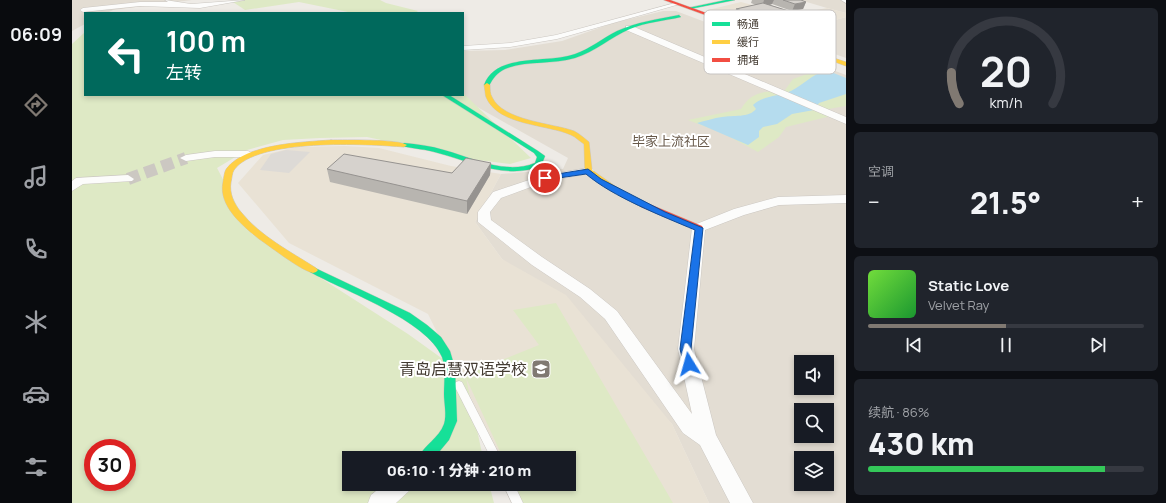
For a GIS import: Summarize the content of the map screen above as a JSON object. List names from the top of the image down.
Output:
{
  "districts": ["毕家上流社区"],
  "places": {
    "school or university": ["青岛启慧双语学校"]
  },
  "legend": ["畅通", "缓行", "拥堵"],
  "page": {
    "tabs": "06:09",
    "turn": ["100 m", "左转"],
    "tile": [
      "空调",
      ["续航 · 86%", "430 km"]
    ],
    "heat": ["−", "21.5°", "+"],
    "song": ["Static Love", "Velvet Ray"],
    "limit": "30",
    "trip": "06:10 · 1 分钟 · 210 m",
    "gauge": ["20", "km/h"]
  }
}
